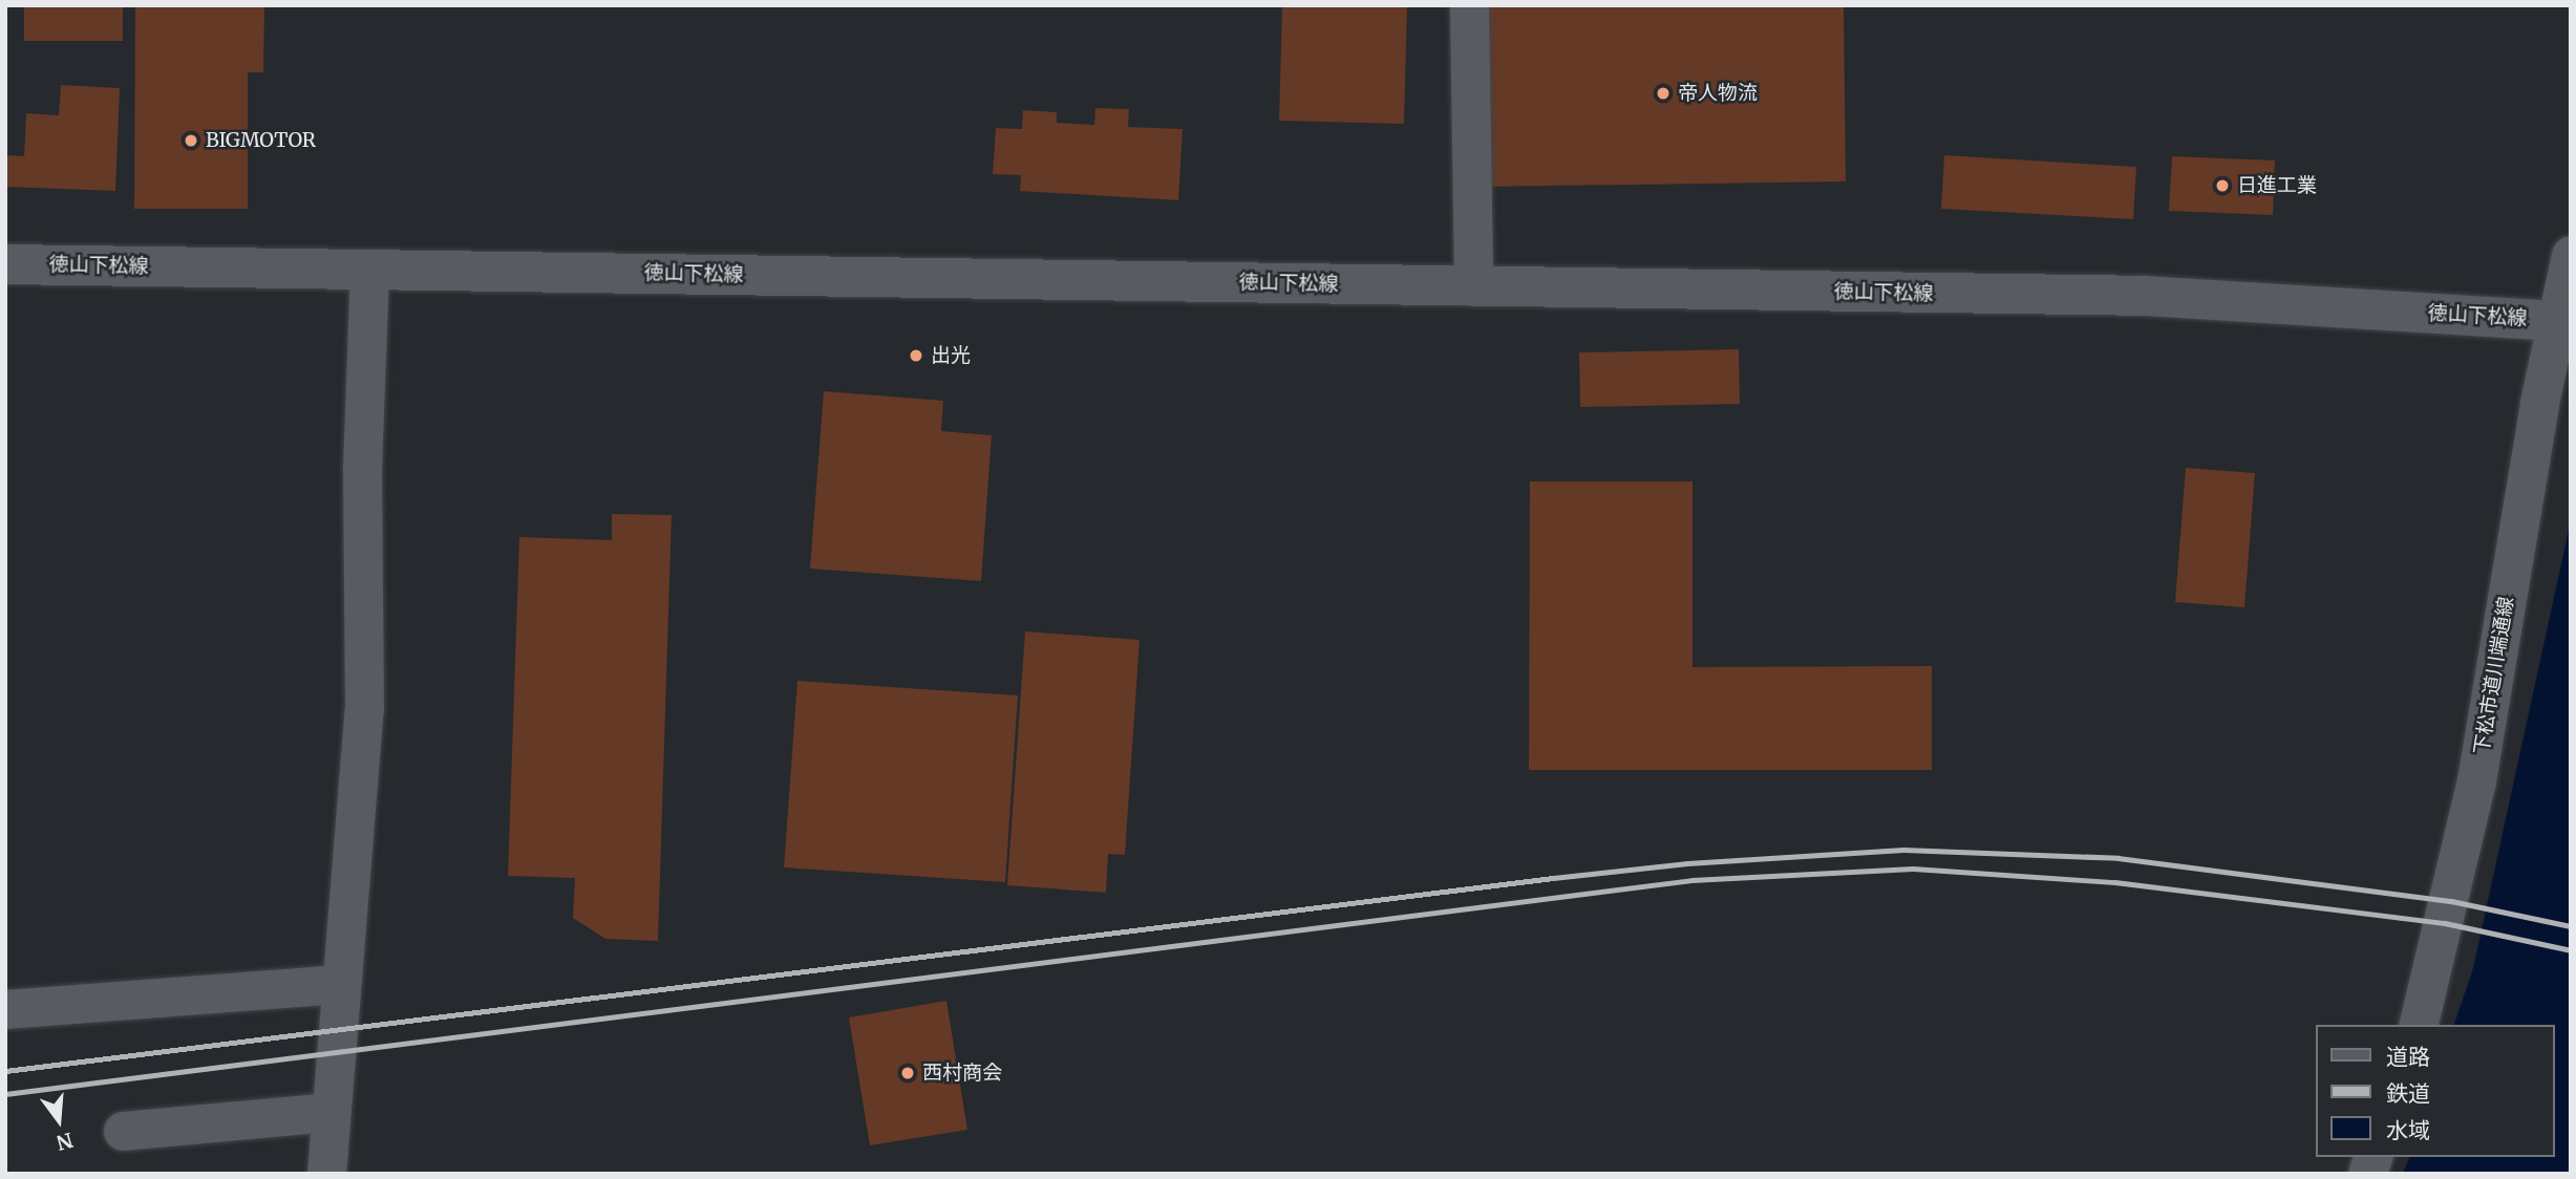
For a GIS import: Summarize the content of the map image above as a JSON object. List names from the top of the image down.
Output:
{
  "streets": {
    "main road": ["徳山下松線"],
    "street": ["下松市道川端通線"]
  },
  "crossings": [
    ["徳山下松線", "下松市道川端通線"]
  ],
  "places": [
    "帝人物流",
    "BIGMOTOR",
    "日進工業",
    "出光",
    "西村商会"
  ],
  "legend": ["道路", "鉄道", "水域"],
  "north": "bottom"
}
